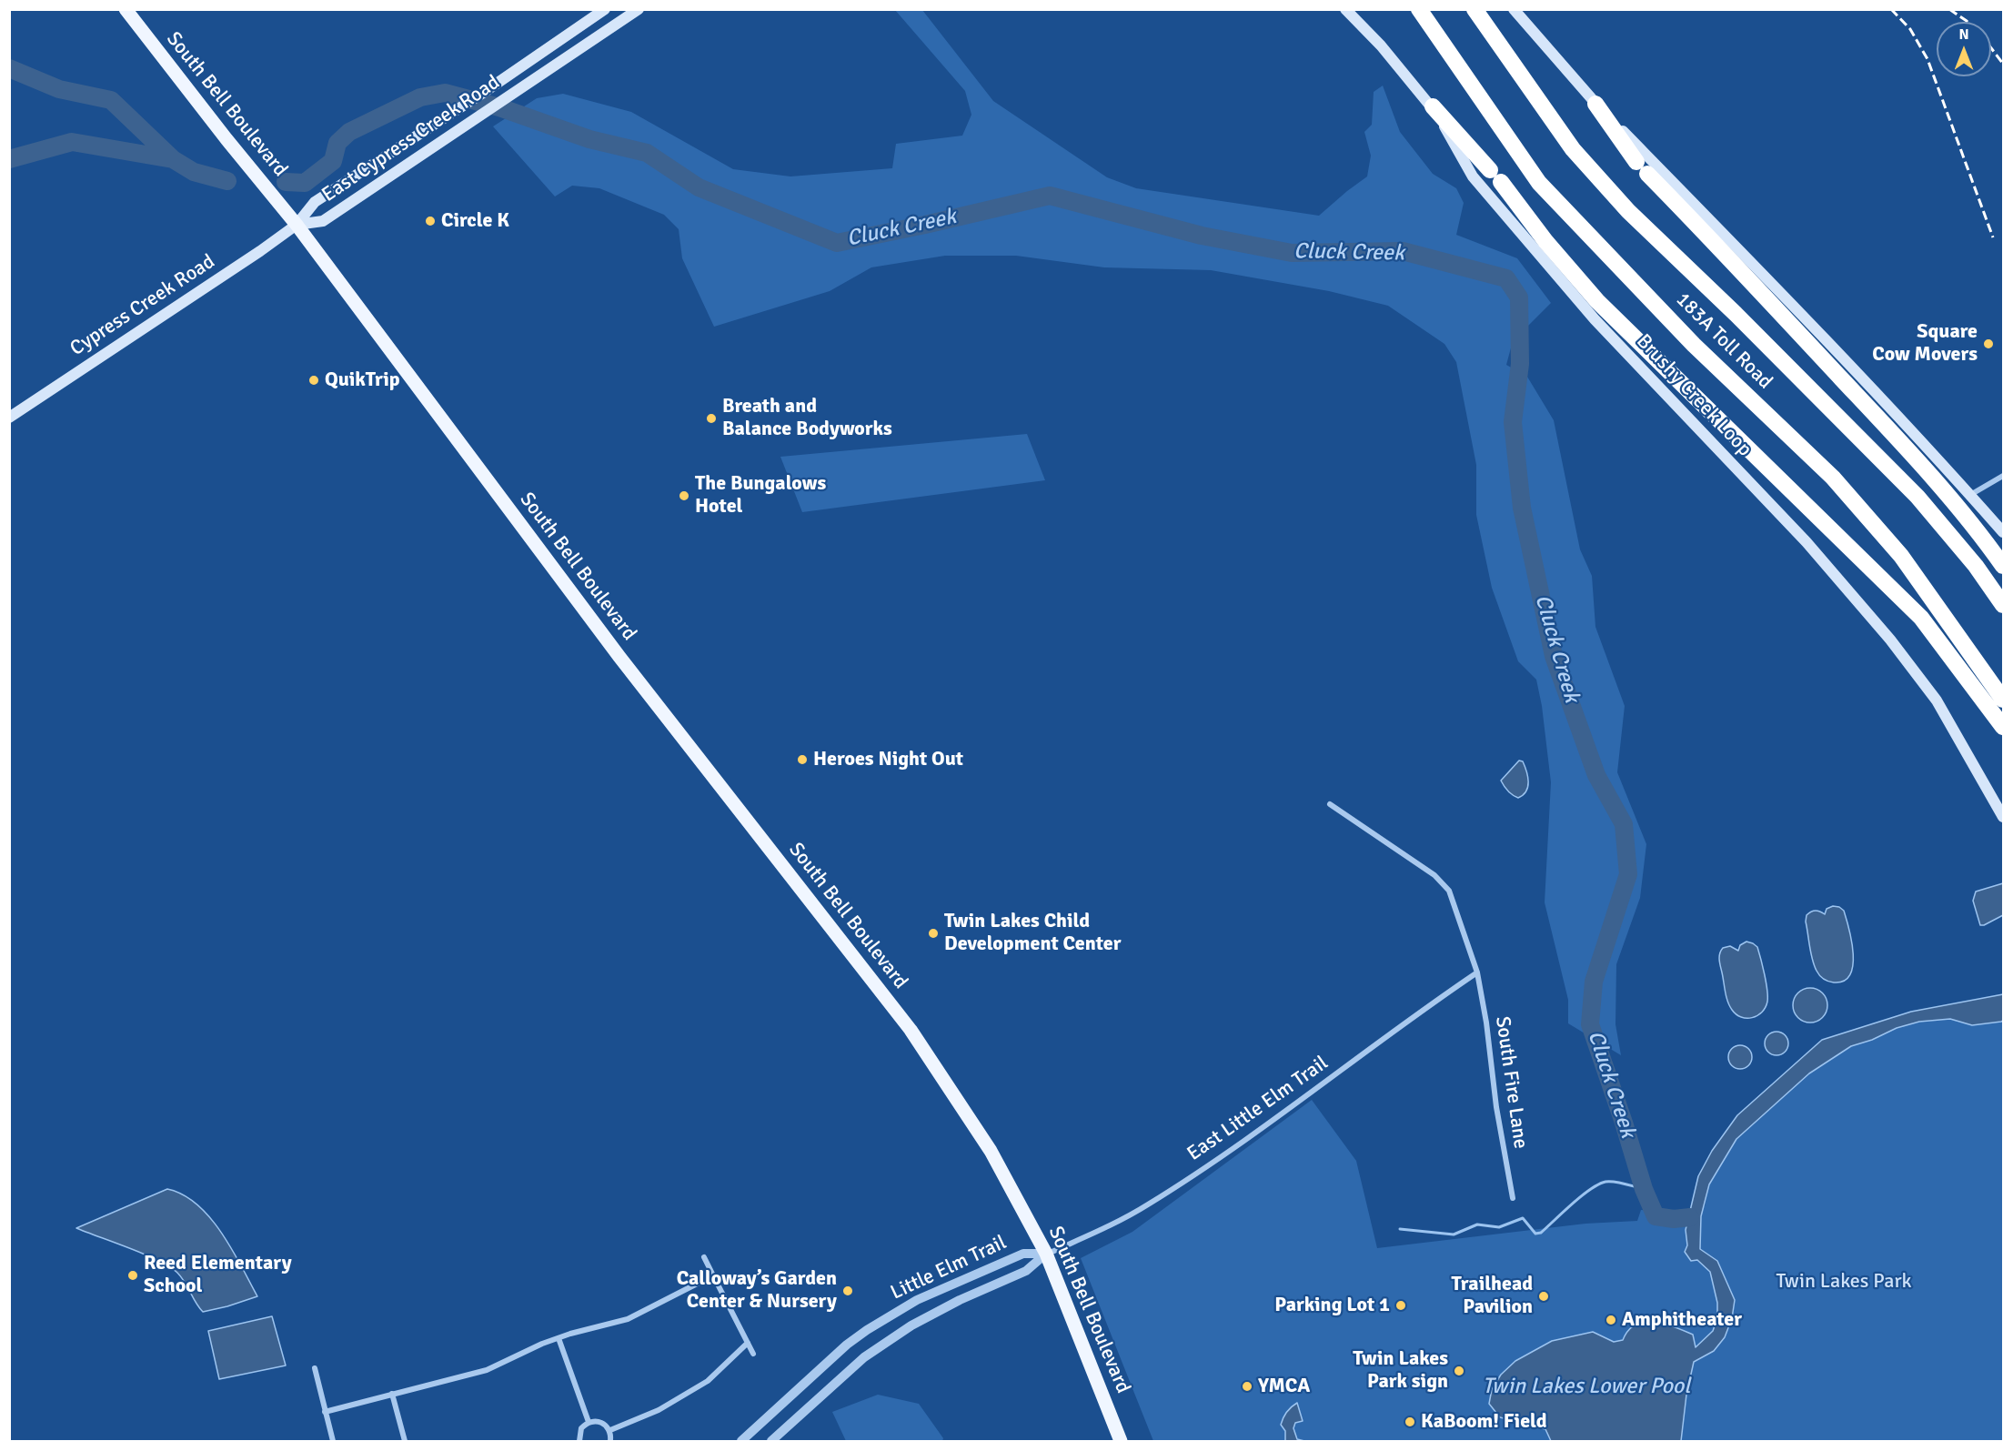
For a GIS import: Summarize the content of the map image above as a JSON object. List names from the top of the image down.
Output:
{
  "streets": {
    "highway": ["183A Toll Road"],
    "main road": [
      "South Bell Boulevard",
      "East Cypress Creek Road",
      "Cypress Creek Road",
      "Brushy Creek Loop"
    ],
    "street": ["South Fire Lane", "East Little Elm Trail", "Little Elm Trail"]
  },
  "crossings": [
    ["South Bell Boulevard", "East Cypress Creek Road"],
    ["South Bell Boulevard", "Cypress Creek Road"],
    ["South Bell Boulevard", "East Little Elm Trail"],
    ["South Bell Boulevard", "Little Elm Trail"],
    ["East Cypress Creek Road", "Cypress Creek Road"],
    ["South Fire Lane", "East Little Elm Trail"],
    ["East Little Elm Trail", "Little Elm Trail"]
  ],
  "water": ["Cluck Creek", "Twin Lakes Lower Pool"],
  "parks": ["Twin Lakes Park"],
  "places": [
    "Circle K",
    "Square Cow Movers",
    "QuikTrip",
    "Breath and Balance Bodyworks",
    "The Bungalows Hotel",
    "Heroes Night Out",
    "Twin Lakes Child Development Center",
    "Reed Elementary School",
    "Calloway’s Garden Center & Nursery",
    "Trailhead Pavilion",
    "Parking Lot 1",
    "Amphitheater",
    "Twin Lakes Park sign",
    "YMCA",
    "KaBoom! Field"
  ],
  "north": "top"
}
